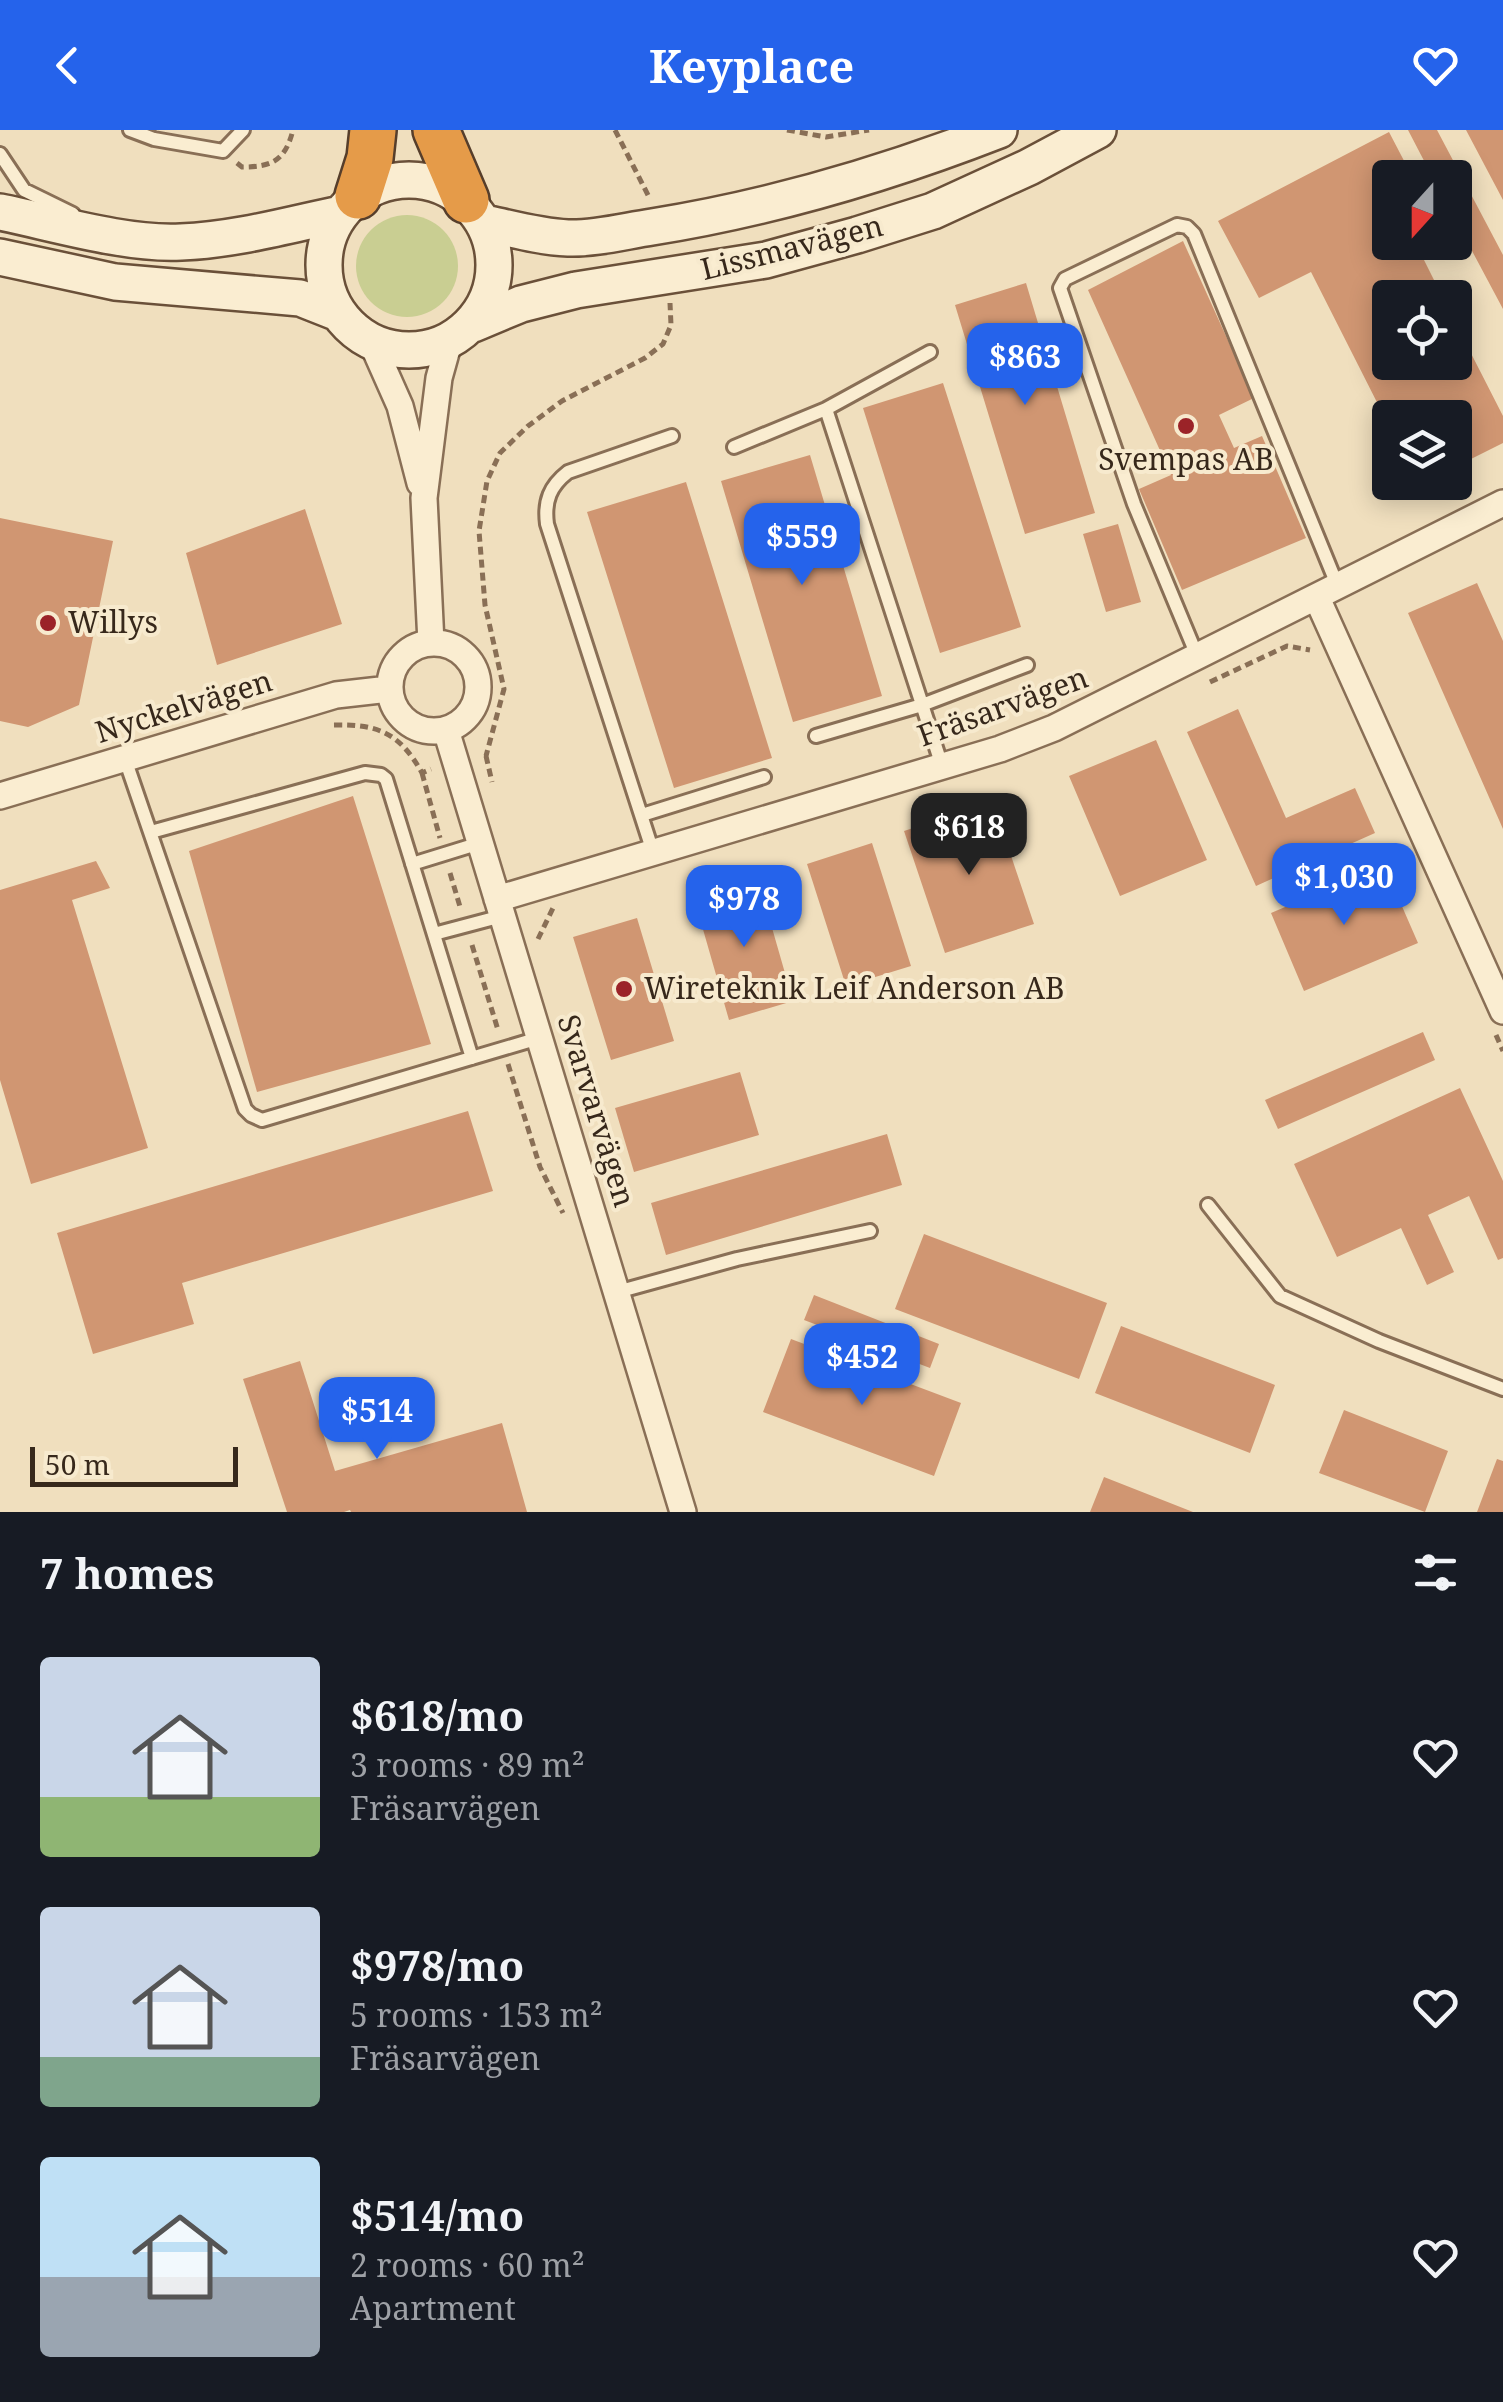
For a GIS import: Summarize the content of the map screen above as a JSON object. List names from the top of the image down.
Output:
{
  "streets": {
    "street": [
      "Lissmavägen",
      "Nyckelvägen",
      "Fräsarvägen",
      "Svarvarvägen"
    ]
  },
  "crossings": [
    ["Nyckelvägen", "Svarvarvägen"],
    ["Fräsarvägen", "Svarvarvägen"]
  ],
  "places": ["Svempas AB", "Willys", "Wireteknik Leif Anderson AB"],
  "scale_bar": "50 m",
  "north": "bottom",
  "page": {
    "header": "Keyplace",
    "price": [
      "$863",
      "$559",
      "$618",
      "$1,030",
      "$978",
      "$452",
      "$514"
    ],
    "scale": "50 m",
    "heading": "7 homes",
    "list": [
      {
        "name": "$618/mo",
        "note": "3 rooms · 89 m² · Fräsarvägen"
      },
      {
        "name": "$978/mo",
        "note": "5 rooms · 153 m² · Fräsarvägen"
      },
      {
        "name": "$514/mo",
        "note": "2 rooms · 60 m² · Apartment"
      }
    ]
  }
}
